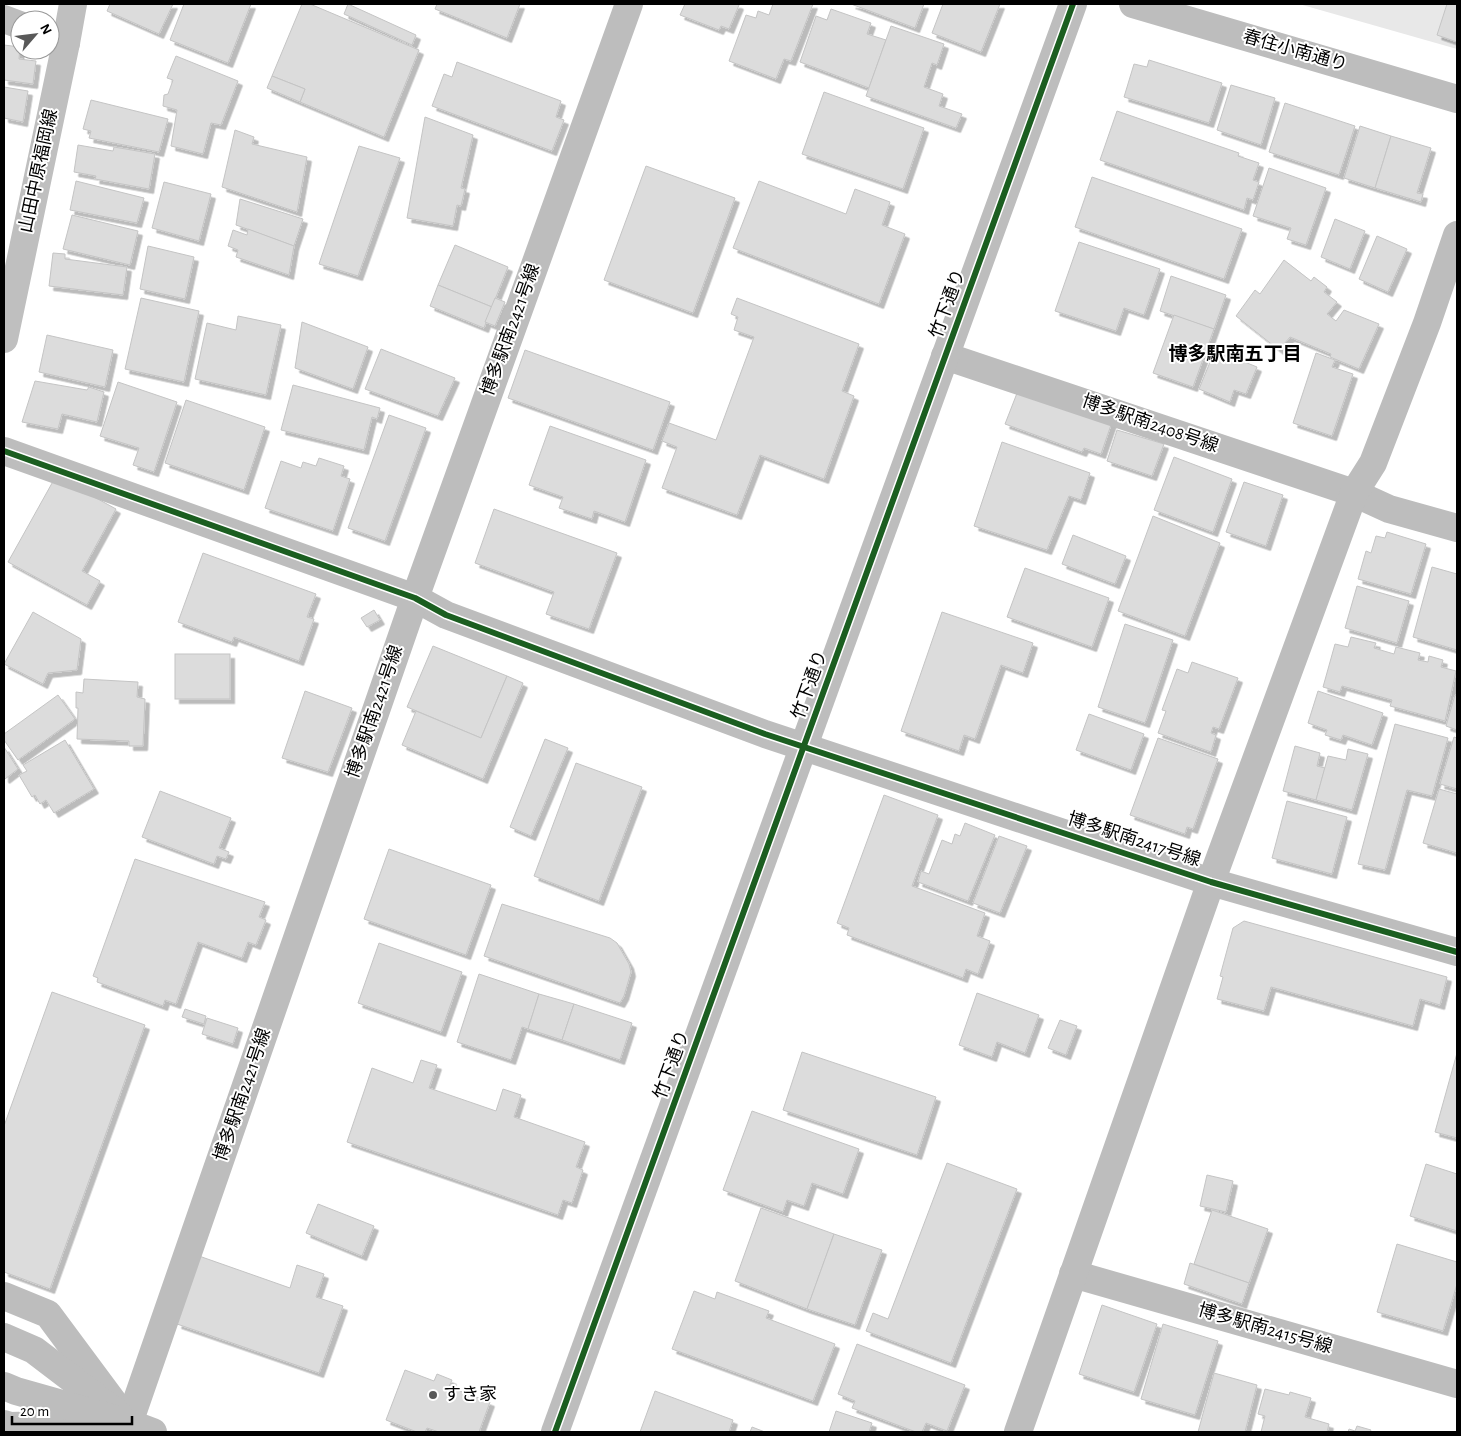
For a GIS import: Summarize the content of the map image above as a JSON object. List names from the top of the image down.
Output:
{
  "streets": {
    "main road": ["山田中原福岡線"],
    "street": [
      "春住小南通り",
      "竹下通り",
      "博多駅南2421号線",
      "博多駅南2408号線",
      "博多駅南2417号線",
      "博多駅南2415号線"
    ]
  },
  "crossings": [
    ["竹下通り", "博多駅南2408号線"],
    ["竹下通り", "博多駅南2417号線"],
    ["博多駅南2421号線", "博多駅南2417号線"]
  ],
  "districts": ["博多駅南五丁目"],
  "places": ["すき家"],
  "scale_bar": "20 m",
  "north": "top right"
}
